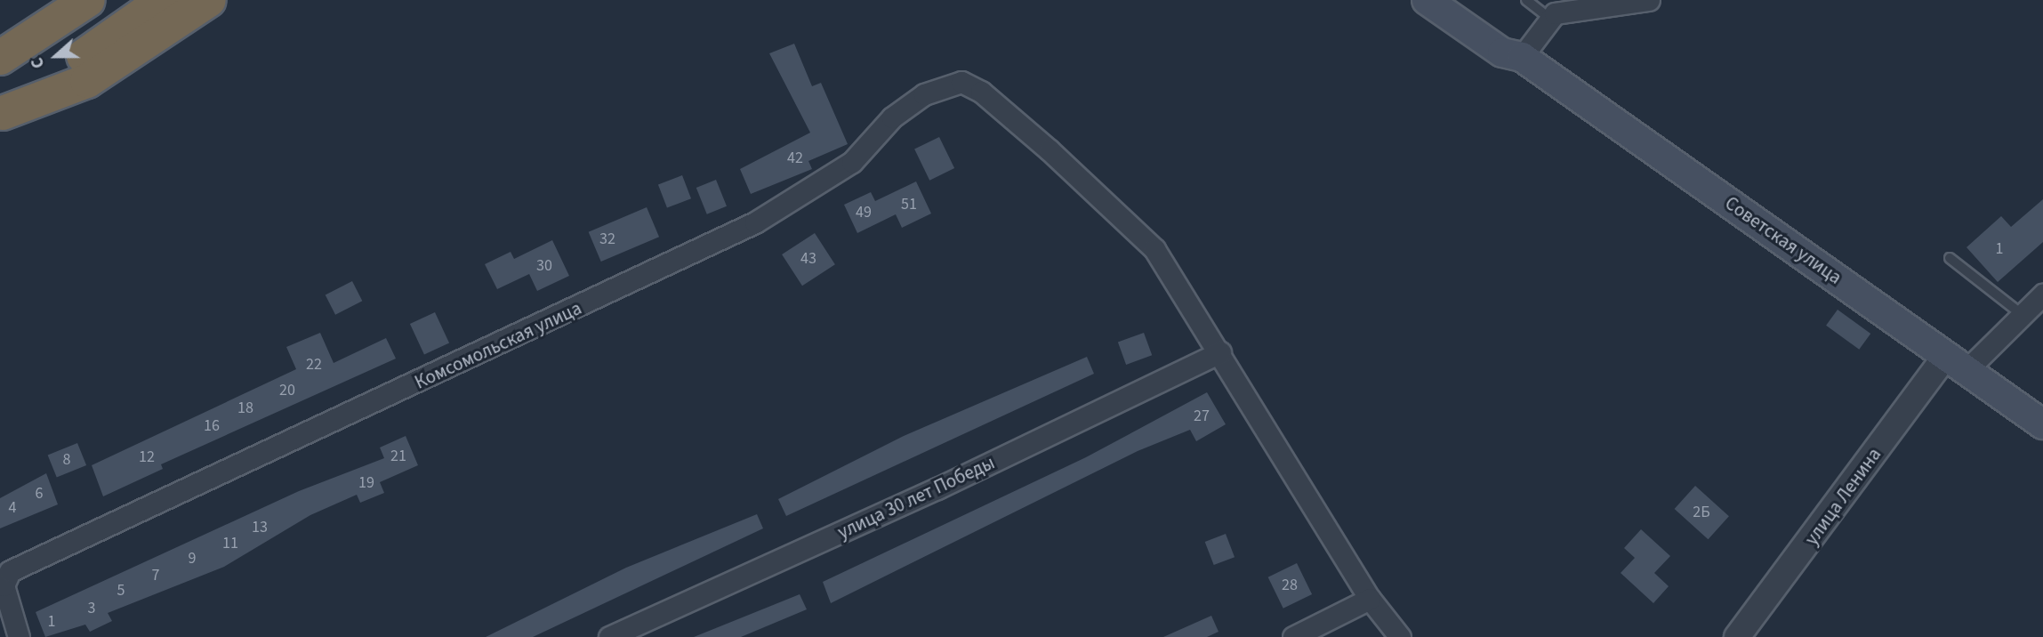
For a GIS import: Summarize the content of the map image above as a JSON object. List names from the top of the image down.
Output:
{
  "streets": {
    "main road": ["Советская улица"],
    "street": ["Комсомольская улица", "улица Ленина", "улица 30 лет Победы"]
  },
  "crossings": [
    ["Советская улица", "улица Ленина"],
    ["Комсомольская улица", "улица 30 лет Победы"]
  ],
  "house_numbers": [
    "42",
    "51",
    "49",
    "32",
    "1",
    "43",
    "30",
    "22",
    "20",
    "18",
    "27",
    "16",
    "21",
    "12",
    "8",
    "19",
    "6",
    "4",
    "2Б",
    "13",
    "11",
    "9",
    "7",
    "28",
    "5",
    "3",
    "1"
  ],
  "north": "left"
}
